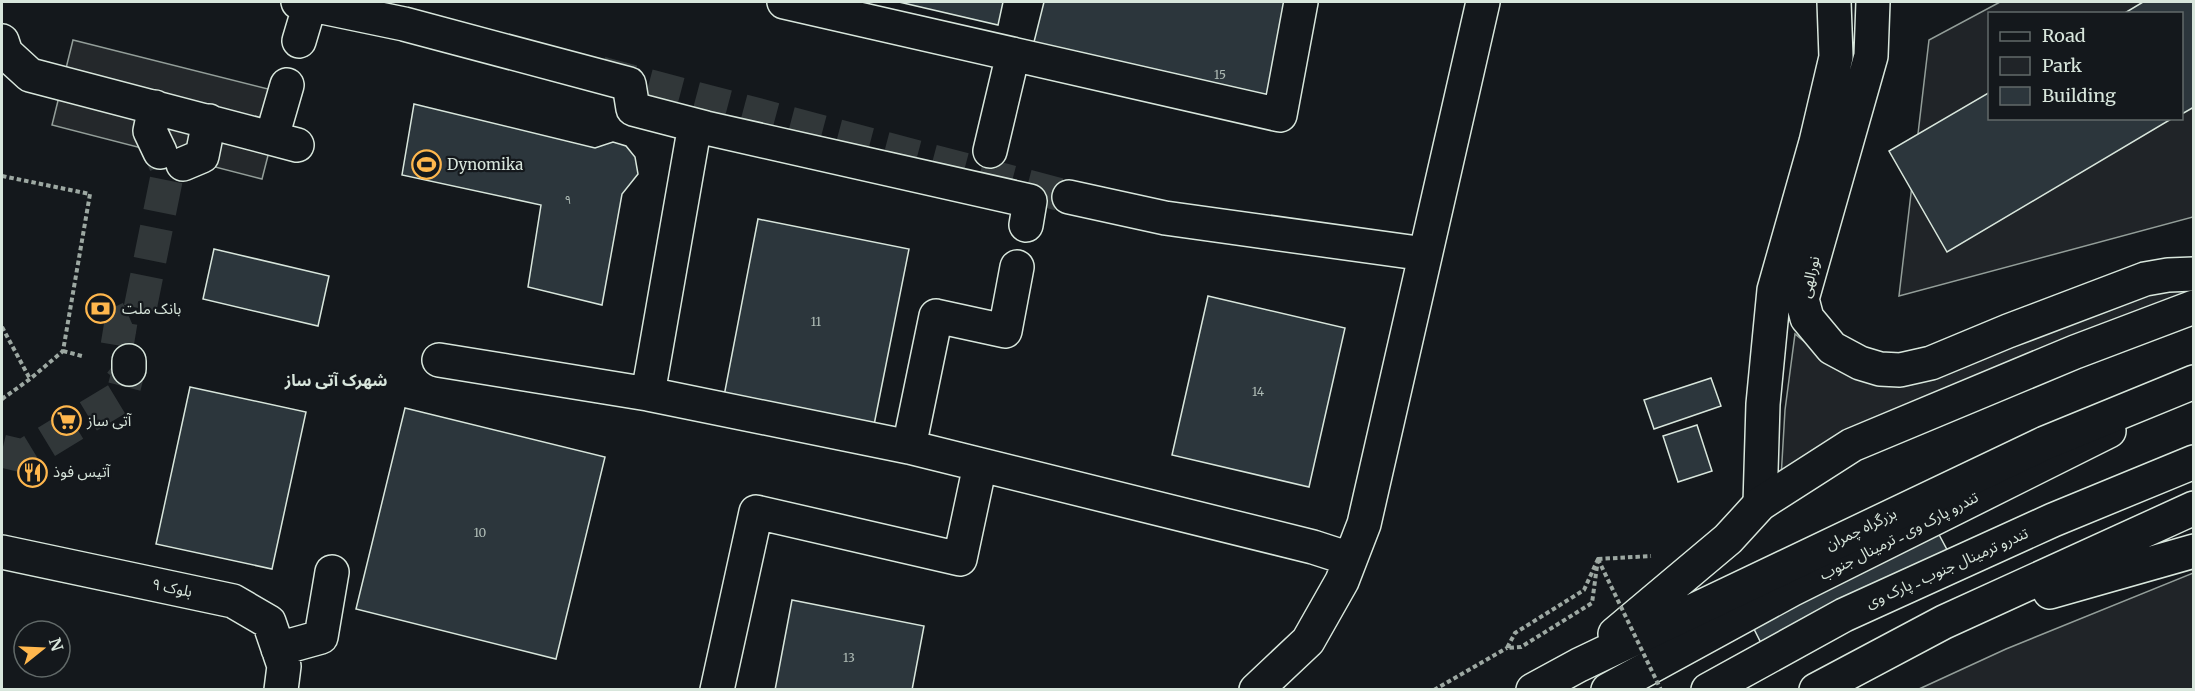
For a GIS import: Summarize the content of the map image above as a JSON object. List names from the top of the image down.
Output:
{
  "streets": {
    "main road": [
      "نورالهی",
      "بزرگراه چمران",
      "تندرو پارک وی ـ ترمینال جنوب",
      "تندرو ترمینال جنوب ـ پارک وی",
      "بلوک ۹"
    ]
  },
  "districts": ["شهرک آتی ساز"],
  "places": {
    "sports": ["Dynomika"],
    "bank": ["بانک ملت"],
    "supermarket": ["آتی ساز"],
    "restaurant": ["آتیس فوذ"]
  },
  "house_numbers": [
    "15",
    "۹",
    "11",
    "14",
    "10",
    "13"
  ],
  "legend": ["Road", "Park", "Building"],
  "north": "right"
}
